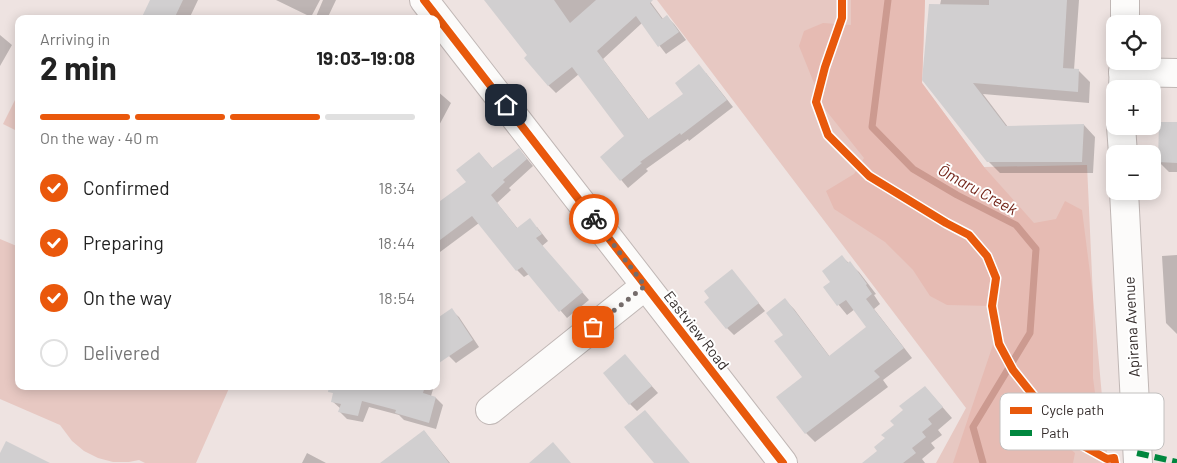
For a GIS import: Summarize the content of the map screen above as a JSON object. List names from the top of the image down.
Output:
{
  "streets": {
    "street": ["Apirana Avenue", "Eastview Road"]
  },
  "water": ["Ōmaru Creek"],
  "legend": ["Cycle path", "Path"],
  "page": {
    "map_buttons": ["+", "−"],
    "heading": ["2 min", "Arriving in", "19:03–19:08"],
    "bar": "On the way · 40 m",
    "list": [
      ["Confirmed", "18:34"],
      ["Preparing", "18:44"],
      ["On the way", "18:54"],
      "Delivered"
    ]
  }
}
